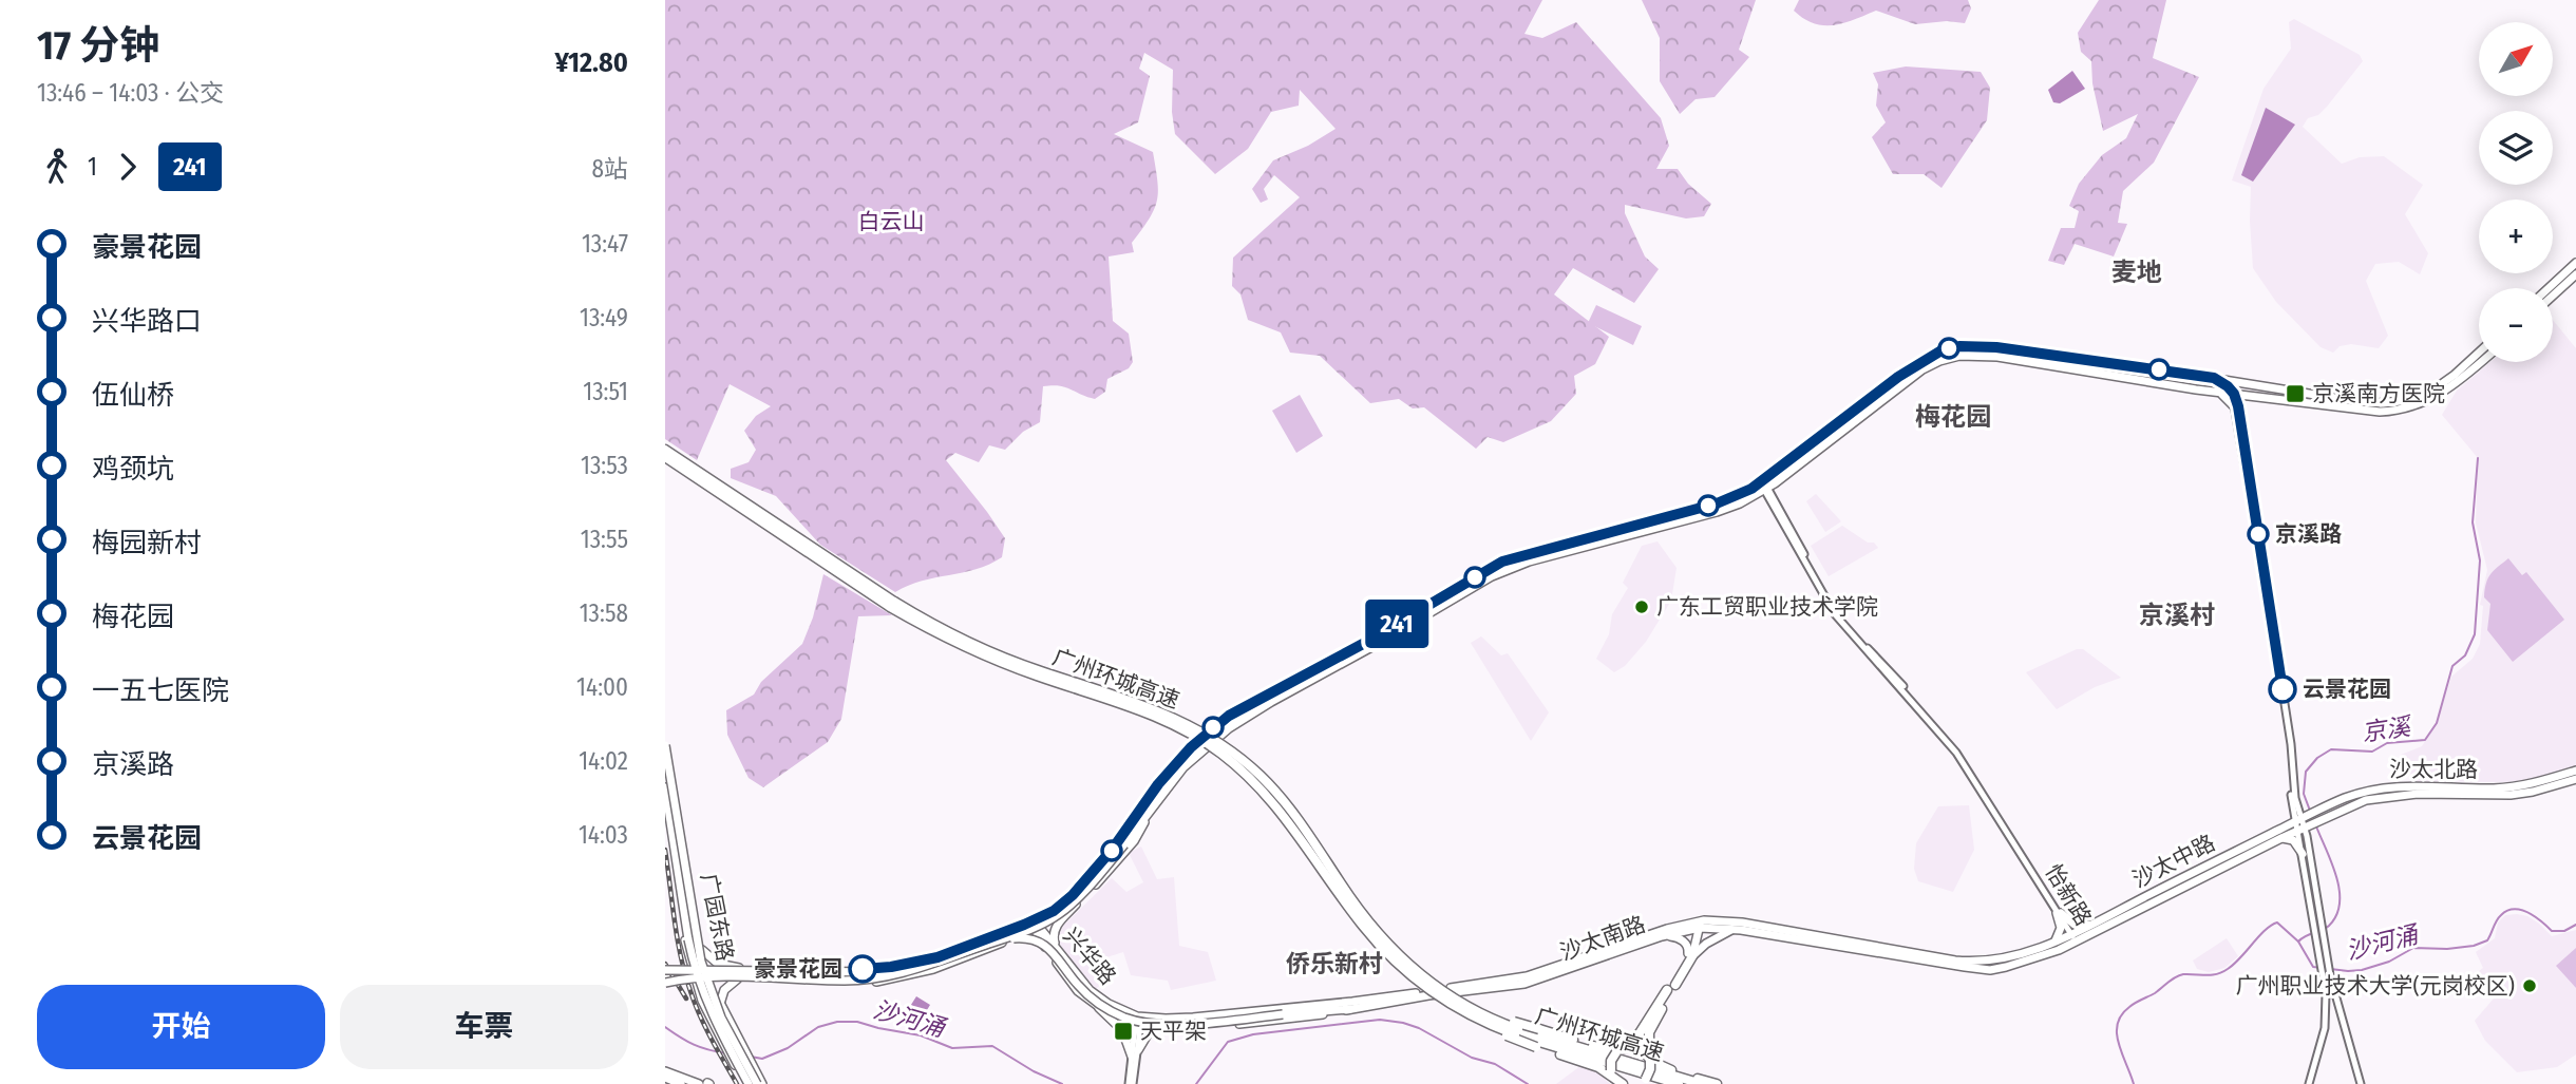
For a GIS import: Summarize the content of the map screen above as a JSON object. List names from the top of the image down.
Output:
{
  "streets": {
    "highway": ["广州环城高速"],
    "main road": [
      "沙太北路",
      "沙太中路",
      "怡新路",
      "广园东路",
      "沙太南路",
      "兴华路"
    ]
  },
  "crossings": [
    ["沙太北路", "沙太中路"],
    ["沙太中路", "怡新路"],
    ["沙太中路", "沙太南路"],
    ["怡新路", "沙太南路"]
  ],
  "districts": [
    "麦地",
    "梅花园",
    "京溪村",
    "侨乐新村"
  ],
  "water": ["京溪", "沙河涌"],
  "parks": ["白云山"],
  "places": {
    "transit": ["京溪南方医院", "天平架"],
    "other": [
      "京溪路",
      "广东工贸职业技术学院",
      "云景花园",
      "豪景花园",
      "广州职业技术大学(元岗校区)"
    ]
  },
  "lines": ["bus line 241"],
  "north": "top right",
  "page": {
    "heading": ["17 分钟", "13:46 – 14:03 · 公交", "¥12.80"],
    "on_map": "241",
    "map_buttons": ["+", "−"],
    "legs": ["1", "241", "8站"],
    "list": [
      {
        "name": "豪景花园",
        "value": "13:47"
      },
      {
        "name": "兴华路口",
        "value": "13:49"
      },
      {
        "name": "伍仙桥",
        "value": "13:51"
      },
      {
        "name": "鸡颈坑",
        "value": "13:53"
      },
      {
        "name": "梅园新村",
        "value": "13:55"
      },
      {
        "name": "梅花园",
        "value": "13:58"
      },
      {
        "name": "一五七医院",
        "value": "14:00"
      },
      {
        "name": "京溪路",
        "value": "14:02"
      },
      {
        "name": "云景花园",
        "value": "14:03"
      }
    ],
    "buttons": ["开始", "车票"]
  }
}
